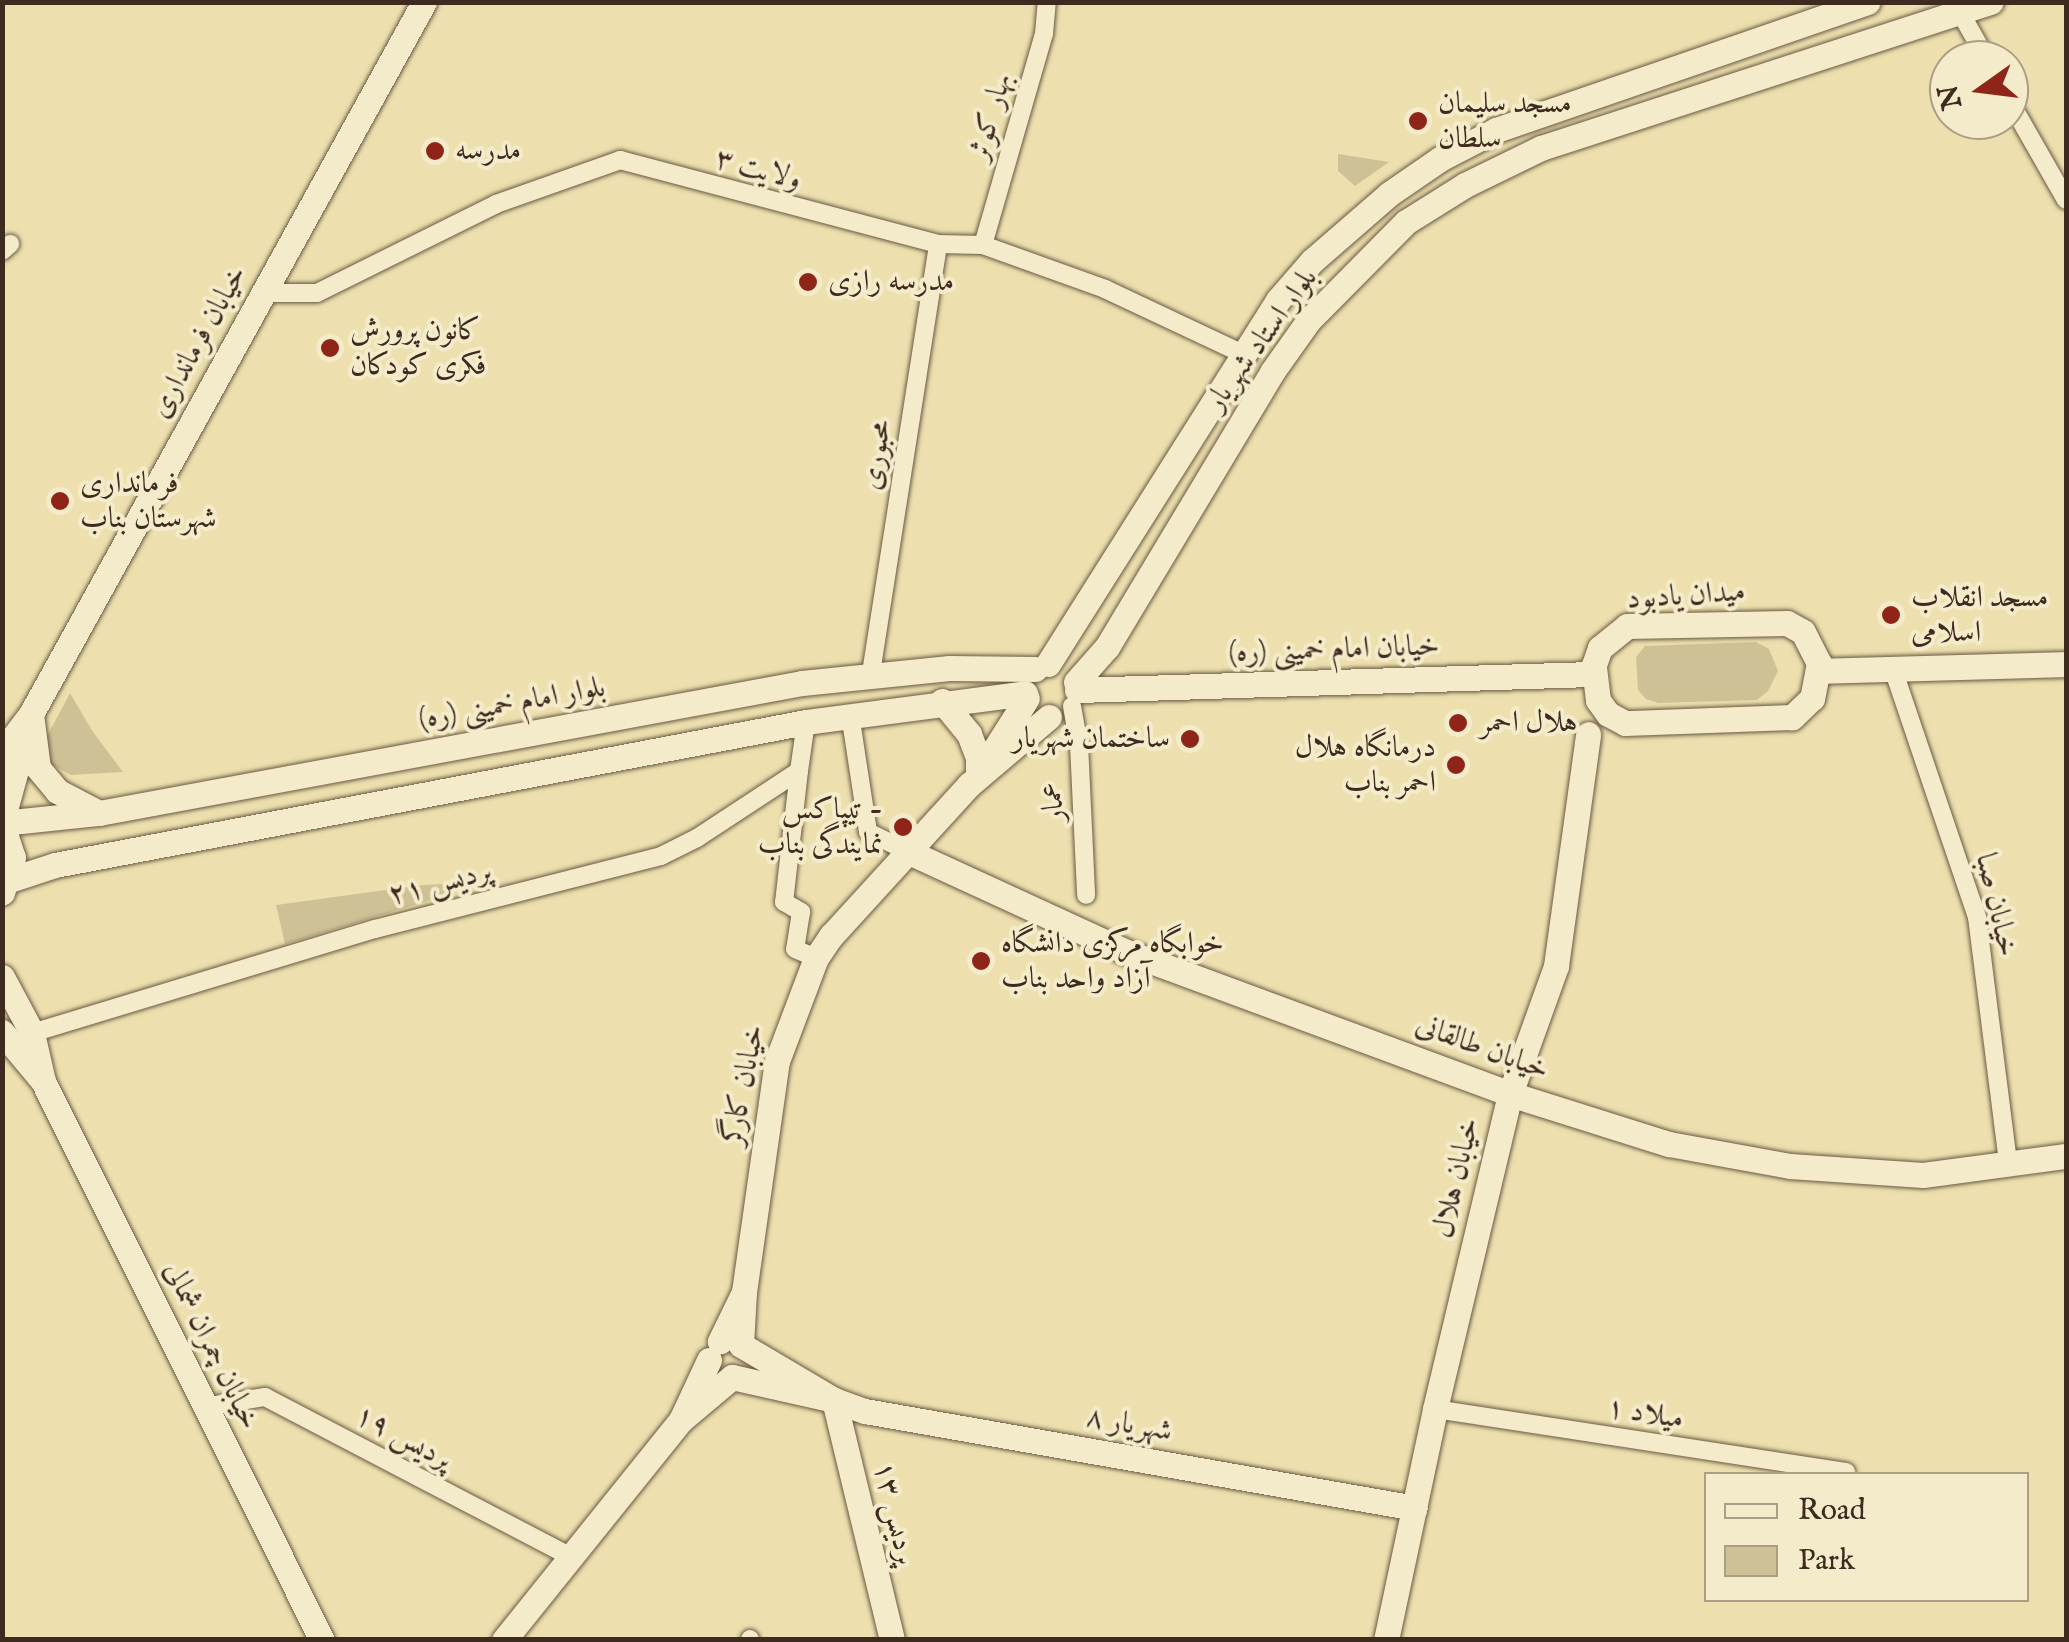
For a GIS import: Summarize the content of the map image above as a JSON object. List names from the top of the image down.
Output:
{
  "streets": {
    "main road": [
      "بلوار استاد شهریار",
      "خیابان فرمانداری",
      "میدان یادبود",
      "خیابان امام خمینی (ره)",
      "بلوار امام خمینی (ره)",
      "خیابان طالقانی",
      "خیابان کارگر",
      "خیابان هلال",
      "خیابان چمران شمالی",
      "شهریار ۸",
      "پردیس ۱۳"
    ],
    "street": [
      "بهار کوثر",
      "ولایت ۳",
      "محبوری",
      "عمار",
      "پردیس ۲۱",
      "خیابان صبا",
      "میلاد ۱",
      "پردیس ۱۹"
    ]
  },
  "crossings": [
    ["بهار کوثر", "ولایت ۳"],
    ["ولایت ۳", "بلوار استاد شهریار"],
    ["ولایت ۳", "خیابان فرمانداری"],
    ["ولایت ۳", "محبوری"],
    ["بلوار استاد شهریار", "خیابان امام خمینی (ره)"],
    ["بلوار استاد شهریار", "بلوار امام خمینی (ره)"],
    ["بلوار استاد شهریار", "عمار"],
    ["بلوار استاد شهریار", "خیابان کارگر"],
    ["خیابان فرمانداری", "بلوار امام خمینی (ره)"],
    ["محبوری", "بلوار امام خمینی (ره)"],
    ["میدان یادبود", "خیابان امام خمینی (ره)"],
    ["خیابان امام خمینی (ره)", "عمار"],
    ["پردیس ۲۱", "خیابان چمران شمالی"],
    ["خیابان صبا", "خیابان طالقانی"],
    ["خیابان طالقانی", "خیابان کارگر"],
    ["خیابان طالقانی", "خیابان هلال"],
    ["خیابان کارگر", "شهریار ۸"],
    ["خیابان کارگر", "پردیس ۱۹"],
    ["خیابان هلال", "میلاد ۱"],
    ["خیابان هلال", "شهریار ۸"],
    ["خیابان چمران شمالی", "پردیس ۱۹"],
    ["شهریار ۸", "پردیس ۱۳"]
  ],
  "places": [
    "مسجد سلیمان سلطان",
    "مدرسه",
    "مدرسه رازی",
    "کانون پرورش فکری کودکان",
    "فرمانداری شهرستان بناب",
    "مسجد انقلاب اسلامی",
    "هلال احمر",
    "ساختمان شهریار",
    "درمانگاه هلال احمر بناب",
    "تیپاکس - نمایندگی بناب",
    "خوابگاه مرکزی دانشگاه آزاد واحد بناب"
  ],
  "legend": ["Road", "Park"],
  "north": "left"
}
